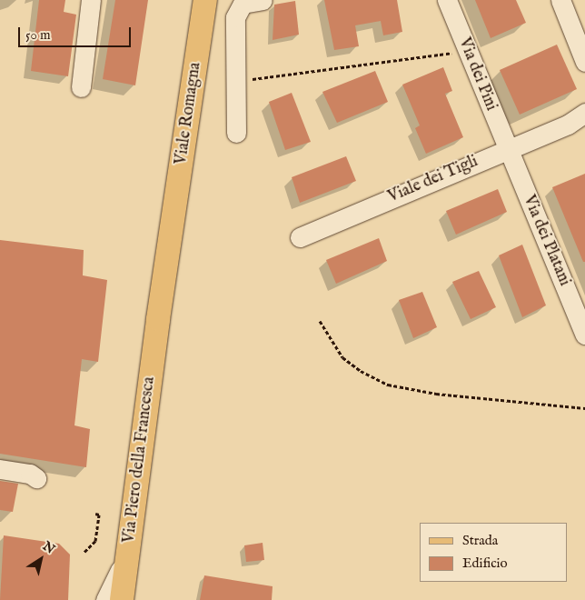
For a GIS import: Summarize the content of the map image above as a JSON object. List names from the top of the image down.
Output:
{
  "streets": {
    "main road": ["Viale Romagna", "Via Piero della Francesca"],
    "street": ["Via dei Pini", "Viale dei Tigli", "Via dei Platani"]
  },
  "crossings": [
    ["Via dei Pini", "Viale dei Tigli"],
    ["Via dei Pini", "Via dei Platani"],
    ["Viale Romagna", "Via Piero della Francesca"],
    ["Viale dei Tigli", "Via dei Platani"]
  ],
  "legend": ["Strada", "Edificio"],
  "scale_bar": "50 m",
  "north": "top right"
}
